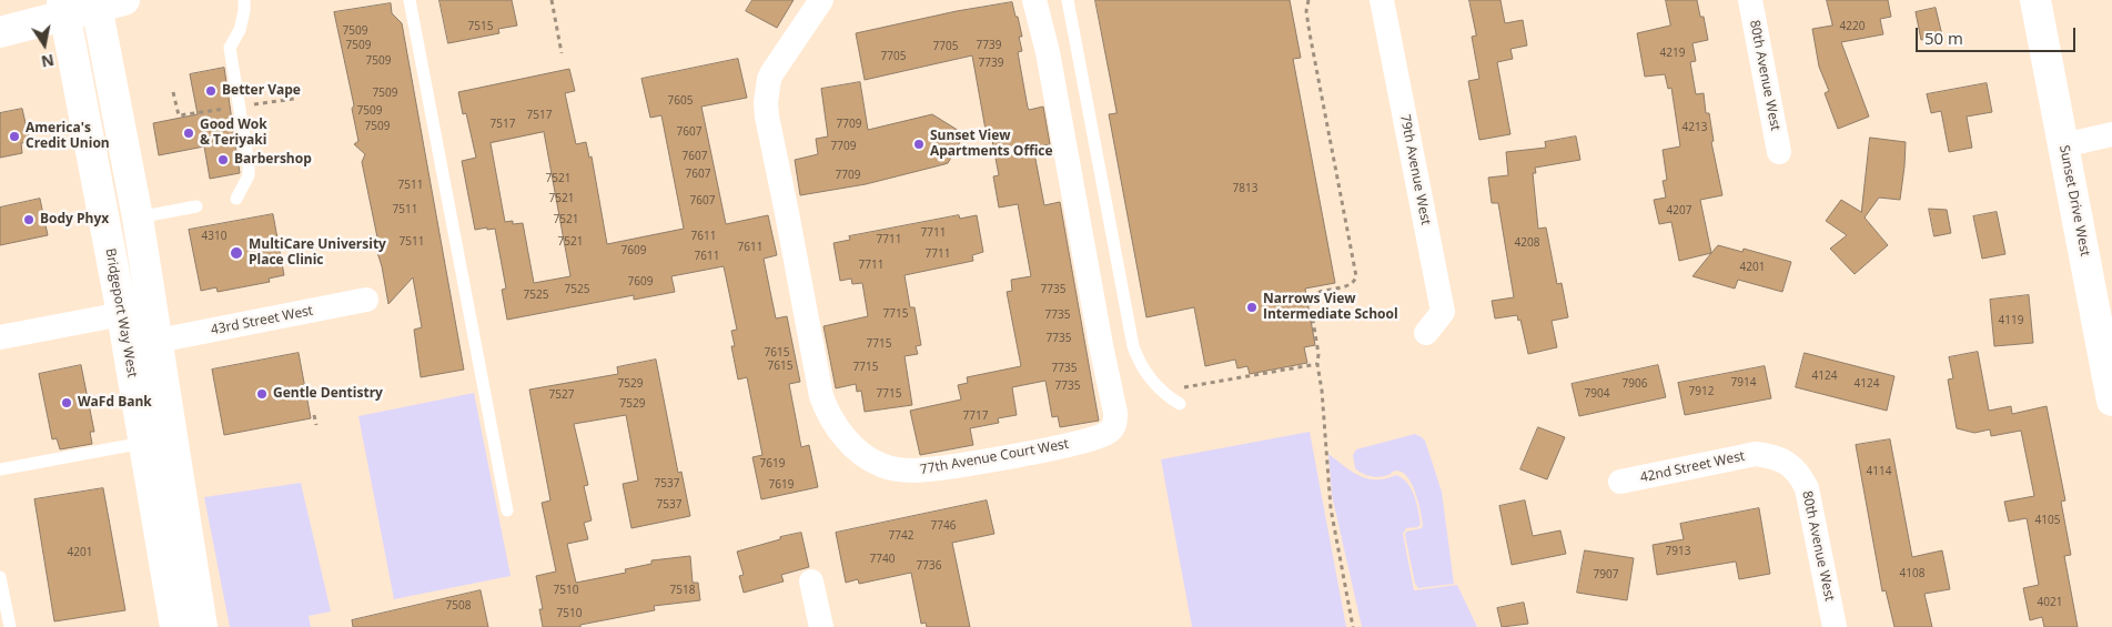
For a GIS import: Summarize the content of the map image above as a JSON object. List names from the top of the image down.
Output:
{
  "streets": {
    "main road": ["Sunset Drive West", "Bridgeport Way West"],
    "street": [
      "80th Avenue West",
      "79th Avenue West",
      "43rd Street West",
      "77th Avenue Court West",
      "42nd Street West"
    ]
  },
  "crossings": [
    ["80th Avenue West", "42nd Street West"]
  ],
  "places": [
    "Better Vape",
    "Good Wok & Teriyaki",
    "America's Credit Union",
    "Sunset View Apartments Office",
    "Barbershop",
    "Body Phyx",
    "MultiCare University Place Clinic",
    "Narrows View Intermediate School",
    "Gentle Dentistry",
    "WaFd Bank"
  ],
  "house_numbers": [
    "7515",
    "4220",
    "7509",
    "7509",
    "7739",
    "7705",
    "4219",
    "7705",
    "7509",
    "7739",
    "7509",
    "7605",
    "7509",
    "7517",
    "7517",
    "7709",
    "7509",
    "4213",
    "7607",
    "7709",
    "7607",
    "7607",
    "7709",
    "7521",
    "7511",
    "7813",
    "7521",
    "7607",
    "7511",
    "4207",
    "7521",
    "7711",
    "4310",
    "7611",
    "7711",
    "7511",
    "7521",
    "4208",
    "7611",
    "7609",
    "7711",
    "7611",
    "7711",
    "4201",
    "7609",
    "7525",
    "7735",
    "7525",
    "7715",
    "7735",
    "4119",
    "7735",
    "7715",
    "7615",
    "7615",
    "7715",
    "7735",
    "4124",
    "7914",
    "7529",
    "7906",
    "4124",
    "7735",
    "7912",
    "7715",
    "7904",
    "7527",
    "7529",
    "7717",
    "7619",
    "4114",
    "7537",
    "7619",
    "7537",
    "4105",
    "7746",
    "7742",
    "7913",
    "4201",
    "7740",
    "7736",
    "4108",
    "7907",
    "7510",
    "7518",
    "4021",
    "7508",
    "7510"
  ],
  "scale_bar": "50 m",
  "north": "bottom"
}
